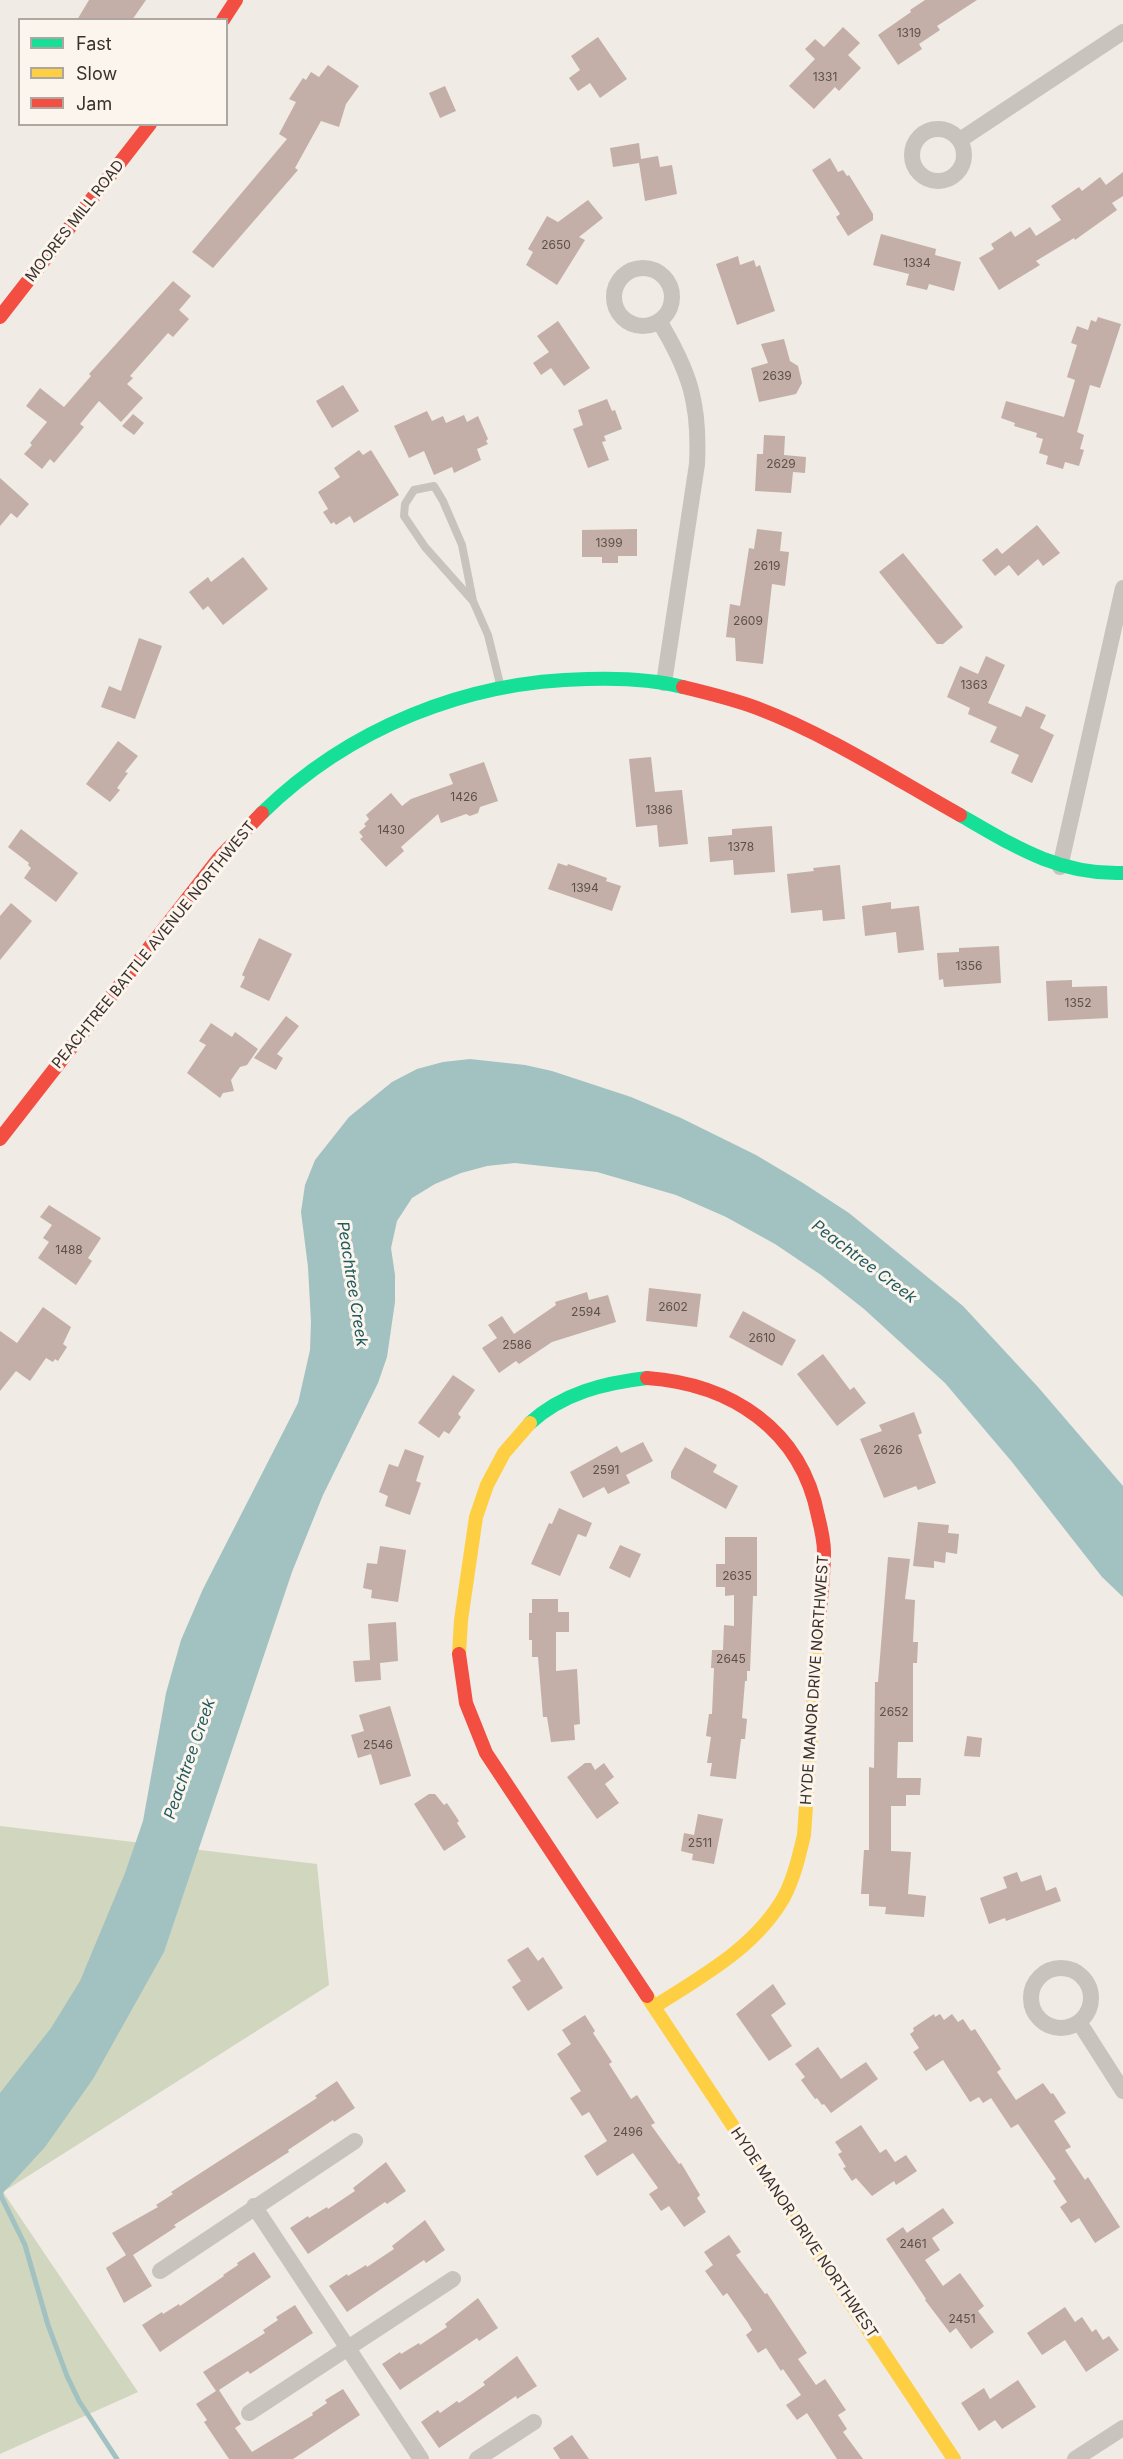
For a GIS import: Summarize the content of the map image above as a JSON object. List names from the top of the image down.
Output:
{
  "streets": {
    "street": ["MOORES MILL ROAD", "PEACHTREE BATTLE AVENUE NORTHWEST", "HYDE MANOR DRIVE NORTHWEST"]
  },
  "water": ["Peachtree Creek"],
  "house_numbers": [
    "1319",
    "1331",
    "2650",
    "1334",
    "2639",
    "2629",
    "1399",
    "2619",
    "2609",
    "1363",
    "1426",
    "1386",
    "1430",
    "1378",
    "1394",
    "1356",
    "1352",
    "1488",
    "2602",
    "2594",
    "2610",
    "2586",
    "2626",
    "2591",
    "2635",
    "2645",
    "2652",
    "2546",
    "2511",
    "2496",
    "2461",
    "2451"
  ],
  "legend": ["Fast", "Slow", "Jam"]
}
